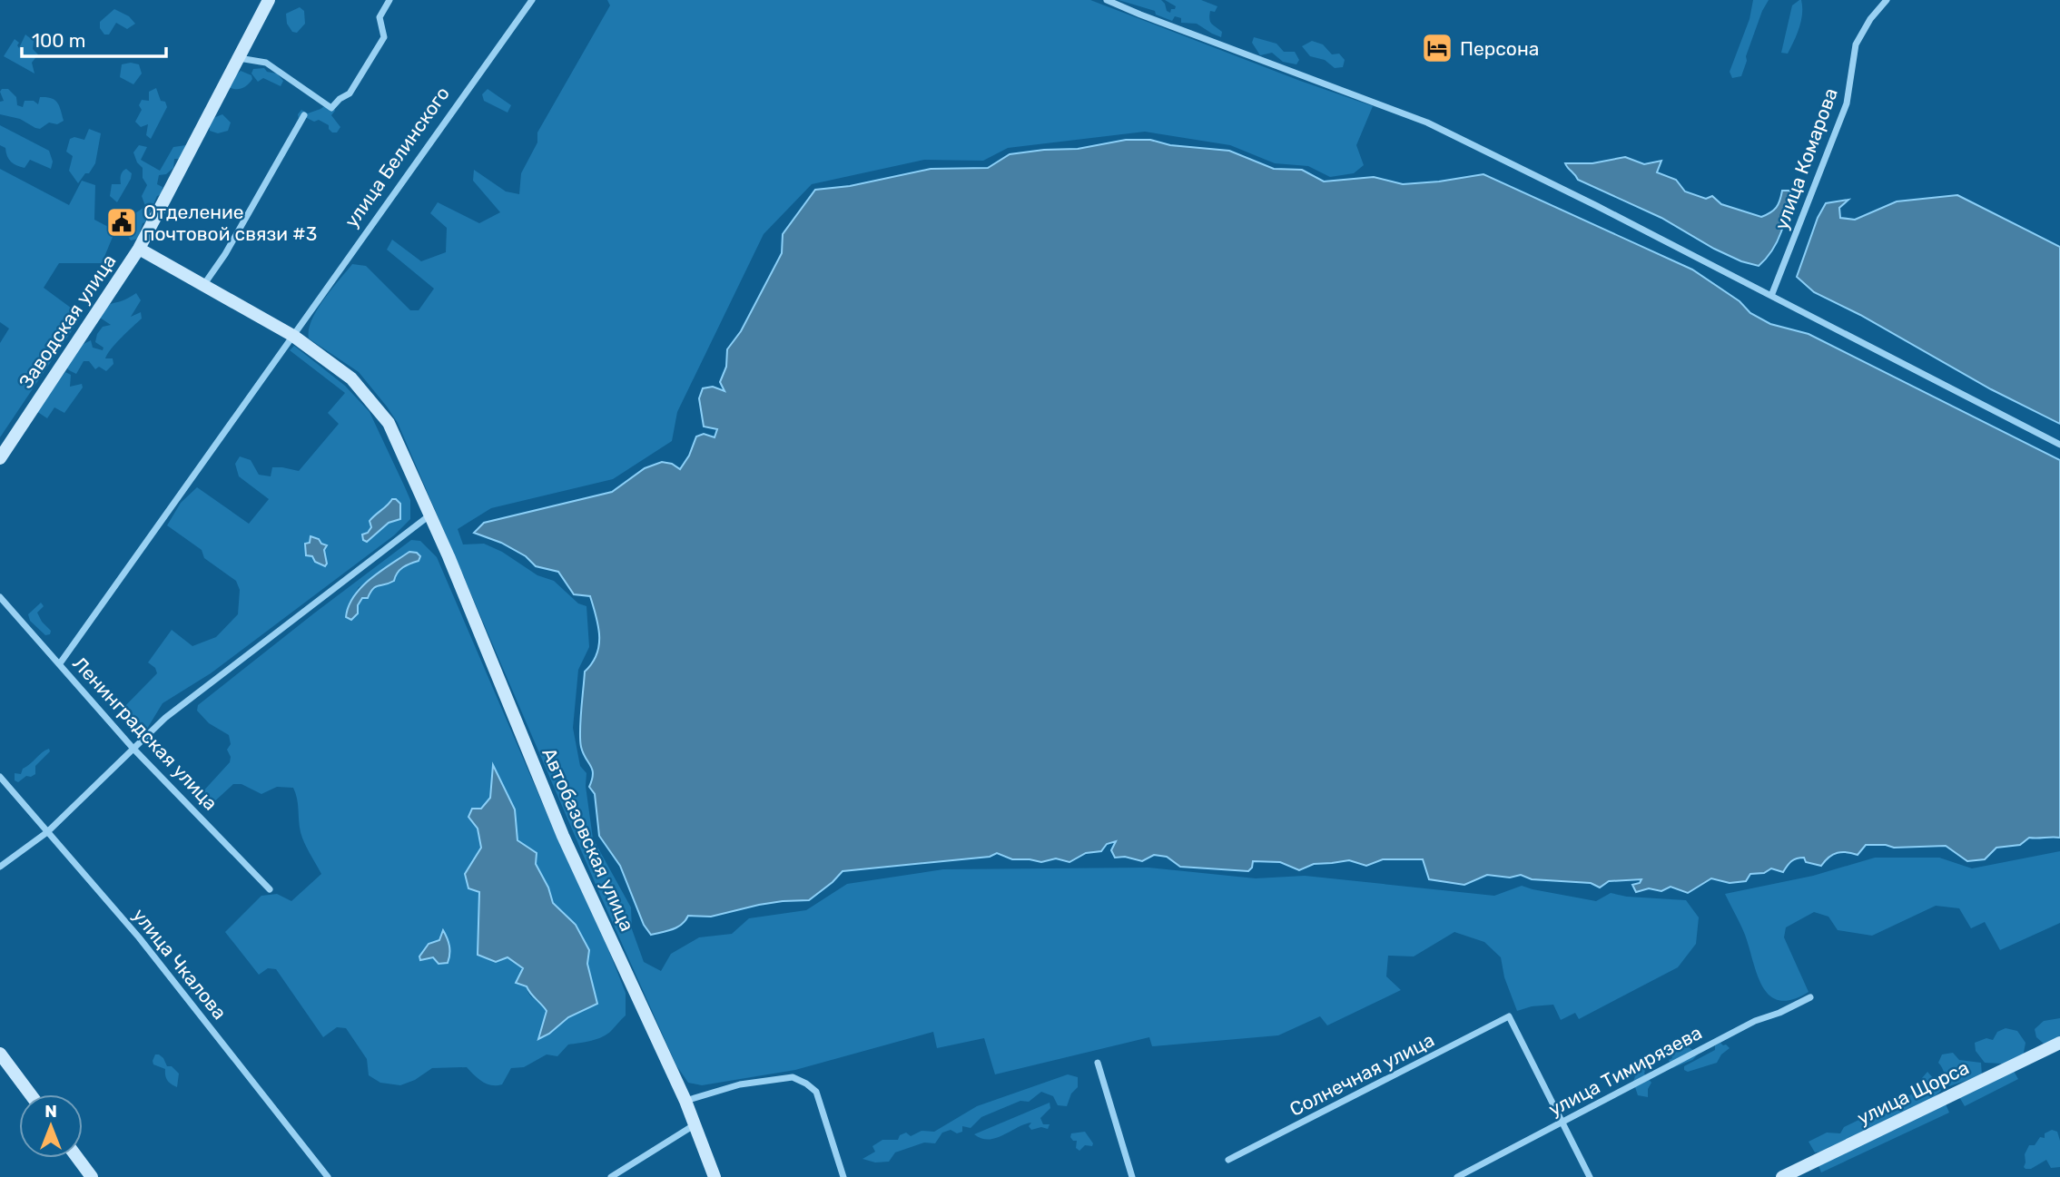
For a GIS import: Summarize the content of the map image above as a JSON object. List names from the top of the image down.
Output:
{
  "streets": {
    "street": [
      "улица Белинского",
      "улица Комарова",
      "Заводская улица",
      "Ленинградская улица",
      "Автобазовская улица",
      "улица Чкалова",
      "улица Тимирязева",
      "Солнечная улица",
      "улица Щорса"
    ]
  },
  "crossings": [
    ["улица Белинского", "Ленинградская улица"],
    ["улица Тимирязева", "Солнечная улица"]
  ],
  "places": {
    "hotel": ["Персона"],
    "public building": ["Отделение почтовой связи #3"]
  },
  "scale_bar": "100 m",
  "north": "top"
}
